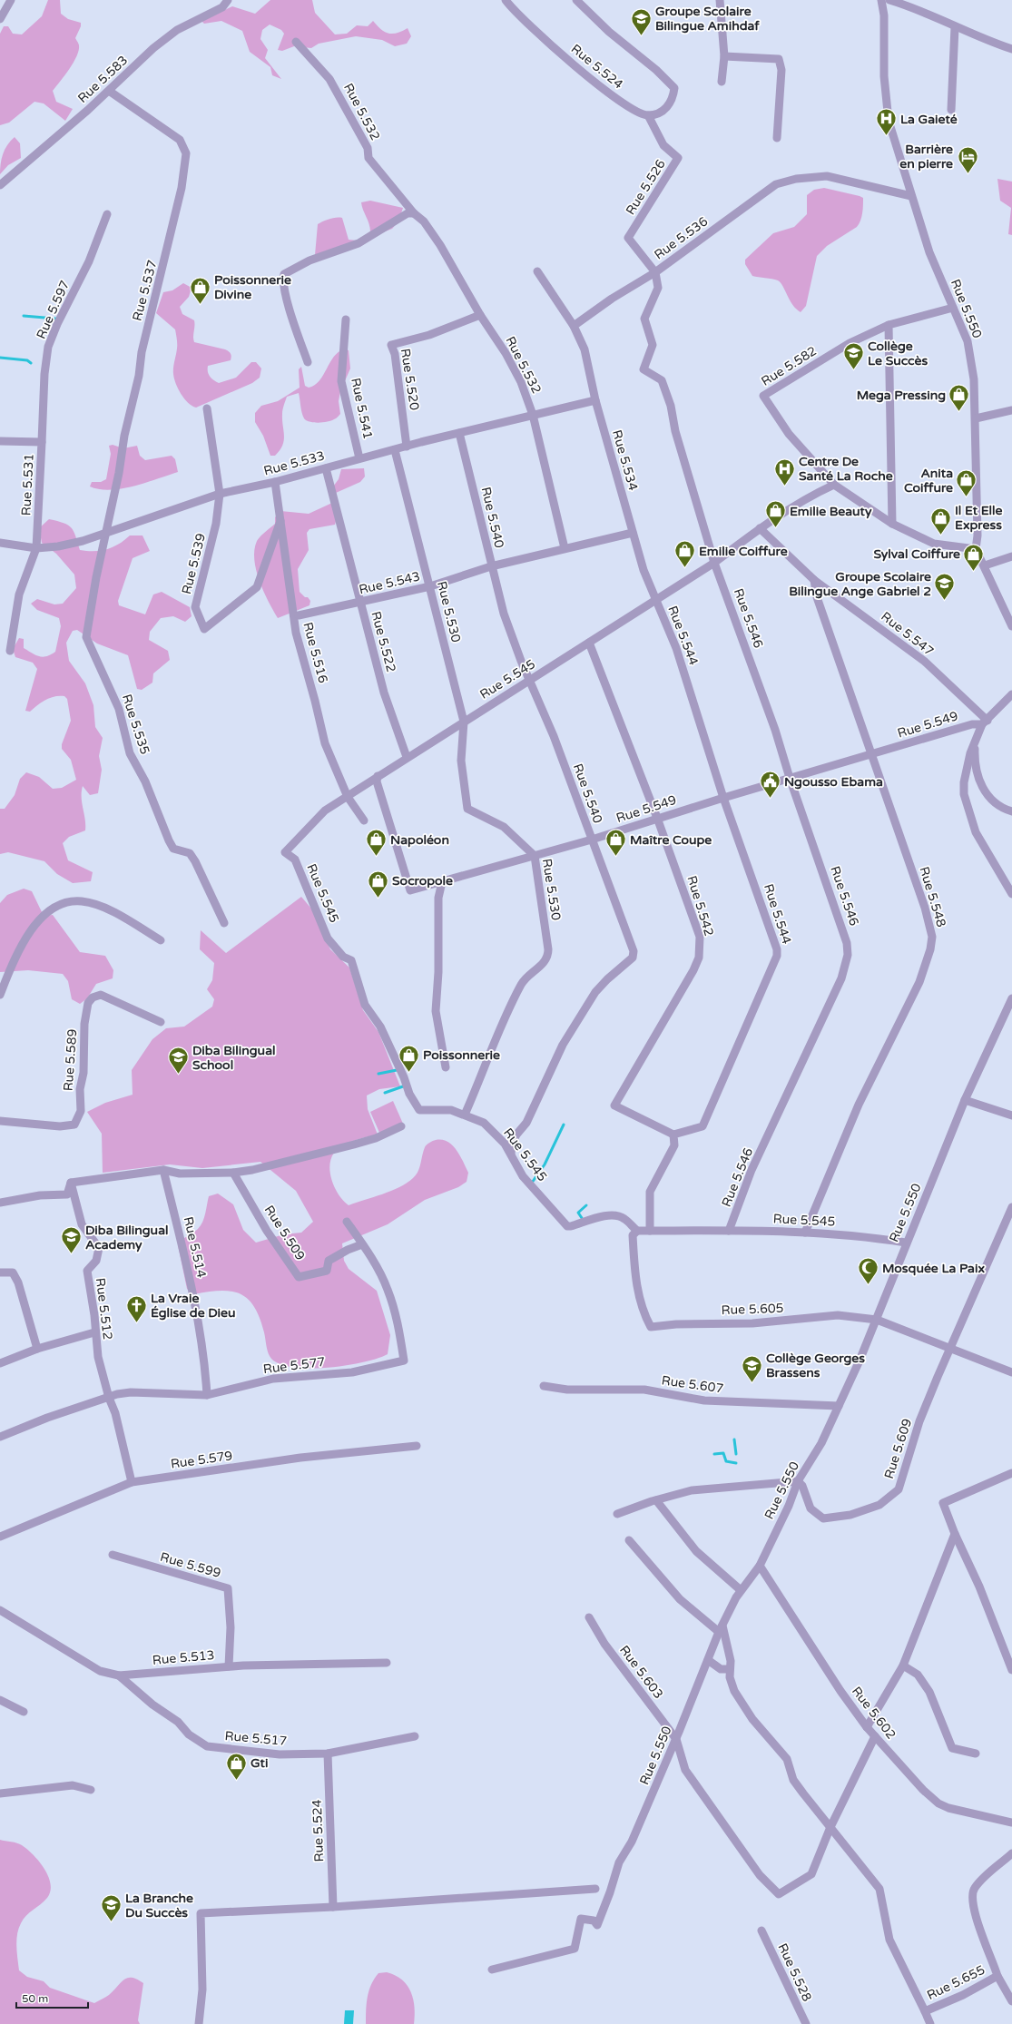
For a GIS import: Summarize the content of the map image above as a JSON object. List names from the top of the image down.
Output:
{
  "streets": {
    "street": [
      "Rue 5.524",
      "Rue 5.583",
      "Rue 5.532",
      "Rue 5.526",
      "Rue 5.536",
      "Rue 5.537",
      "Rue 5.550",
      "Rue 5.597",
      "Rue 5.582",
      "Rue 5.520",
      "Rue 5.541",
      "Rue 5.534",
      "Rue 5.533",
      "Rue 5.531",
      "Rue 5.540",
      "Rue 5.539",
      "Rue 5.543",
      "Rue 5.530",
      "Rue 5.546",
      "Rue 5.547",
      "Rue 5.544",
      "Rue 5.522",
      "Rue 5.516",
      "Rue 5.545",
      "Rue 5.535",
      "Rue 5.549",
      "Rue 5.548",
      "Rue 5.542",
      "Rue 5.589",
      "Rue 5.509",
      "Rue 5.514",
      "Rue 5.512",
      "Rue 5.605",
      "Rue 5.577",
      "Rue 5.607",
      "Rue 5.609",
      "Rue 5.579",
      "Rue 5.599",
      "Rue 5.513",
      "Rue 5.603",
      "Rue 5.602",
      "Rue 5.517",
      "Rue 5.528",
      "Rue 5.655"
    ]
  },
  "crossings": [
    ["Rue 5.524", "Rue 5.526"],
    ["Rue 5.524", "Rue 5.517"],
    ["Rue 5.583", "Rue 5.537"],
    ["Rue 5.532", "Rue 5.520"],
    ["Rue 5.532", "Rue 5.533"],
    ["Rue 5.532", "Rue 5.543"],
    ["Rue 5.526", "Rue 5.536"],
    ["Rue 5.536", "Rue 5.550"],
    ["Rue 5.536", "Rue 5.546"],
    ["Rue 5.536", "Rue 5.545"],
    ["Rue 5.537", "Rue 5.533"],
    ["Rue 5.537", "Rue 5.535"],
    ["Rue 5.550", "Rue 5.545"],
    ["Rue 5.550", "Rue 5.605"],
    ["Rue 5.550", "Rue 5.607"],
    ["Rue 5.550", "Rue 5.609"],
    ["Rue 5.550", "Rue 5.603"],
    ["Rue 5.550", "Rue 5.602"],
    ["Rue 5.597", "Rue 5.531"],
    ["Rue 5.582", "Rue 5.545"],
    ["Rue 5.520", "Rue 5.533"],
    ["Rue 5.541", "Rue 5.533"],
    ["Rue 5.534", "Rue 5.533"],
    ["Rue 5.534", "Rue 5.543"],
    ["Rue 5.534", "Rue 5.544"],
    ["Rue 5.534", "Rue 5.545"],
    ["Rue 5.533", "Rue 5.531"],
    ["Rue 5.533", "Rue 5.540"],
    ["Rue 5.533", "Rue 5.539"],
    ["Rue 5.533", "Rue 5.530"],
    ["Rue 5.533", "Rue 5.522"],
    ["Rue 5.533", "Rue 5.516"],
    ["Rue 5.533", "Rue 5.535"],
    ["Rue 5.540", "Rue 5.543"],
    ["Rue 5.540", "Rue 5.545"],
    ["Rue 5.540", "Rue 5.549"],
    ["Rue 5.539", "Rue 5.516"],
    ["Rue 5.543", "Rue 5.530"],
    ["Rue 5.543", "Rue 5.522"],
    ["Rue 5.530", "Rue 5.545"],
    ["Rue 5.530", "Rue 5.549"],
    ["Rue 5.546", "Rue 5.545"],
    ["Rue 5.546", "Rue 5.549"],
    ["Rue 5.547", "Rue 5.545"],
    ["Rue 5.547", "Rue 5.549"],
    ["Rue 5.547", "Rue 5.548"],
    ["Rue 5.544", "Rue 5.545"],
    ["Rue 5.544", "Rue 5.549"],
    ["Rue 5.544", "Rue 5.542"],
    ["Rue 5.522", "Rue 5.545"],
    ["Rue 5.516", "Rue 5.545"],
    ["Rue 5.545", "Rue 5.549"],
    ["Rue 5.545", "Rue 5.548"],
    ["Rue 5.545", "Rue 5.542"],
    ["Rue 5.545", "Rue 5.605"],
    ["Rue 5.549", "Rue 5.548"],
    ["Rue 5.549", "Rue 5.542"],
    ["Rue 5.509", "Rue 5.577"],
    ["Rue 5.514", "Rue 5.577"],
    ["Rue 5.512", "Rue 5.577"],
    ["Rue 5.512", "Rue 5.579"],
    ["Rue 5.605", "Rue 5.609"],
    ["Rue 5.599", "Rue 5.513"],
    ["Rue 5.513", "Rue 5.517"]
  ],
  "places": {
    "school or university": [
      "Groupe Scolaire Bilingue Amihdaf",
      "Collège Le Succès",
      "Groupe Scolaire Bilingue Ange Gabriel 2",
      "Diba Bilingual School",
      "Diba Bilingual Academy",
      "Collège Georges Brassens",
      "La Branche Du Succès"
    ],
    "hospital": ["La Gaieté", "Centre De Santé La Roche"],
    "hotel": ["Barrière en pierre"],
    "shop": [
      "Poissonnerie Divine",
      "Mega Pressing",
      "Anita Coiffure",
      "Emilie Beauty",
      "Il Et Elle Express",
      "Emilie Coiffure",
      "Sylval Coiffure",
      "Napoléon",
      "Maître Coupe",
      "Socropole",
      "Poissonnerie",
      "Gti"
    ],
    "public building": ["Ngousso Ebama"],
    "mosque": ["Mosquée La Paix"],
    "church": ["La Vraie Église de Dieu"]
  },
  "scale_bar": "50 m"
}
